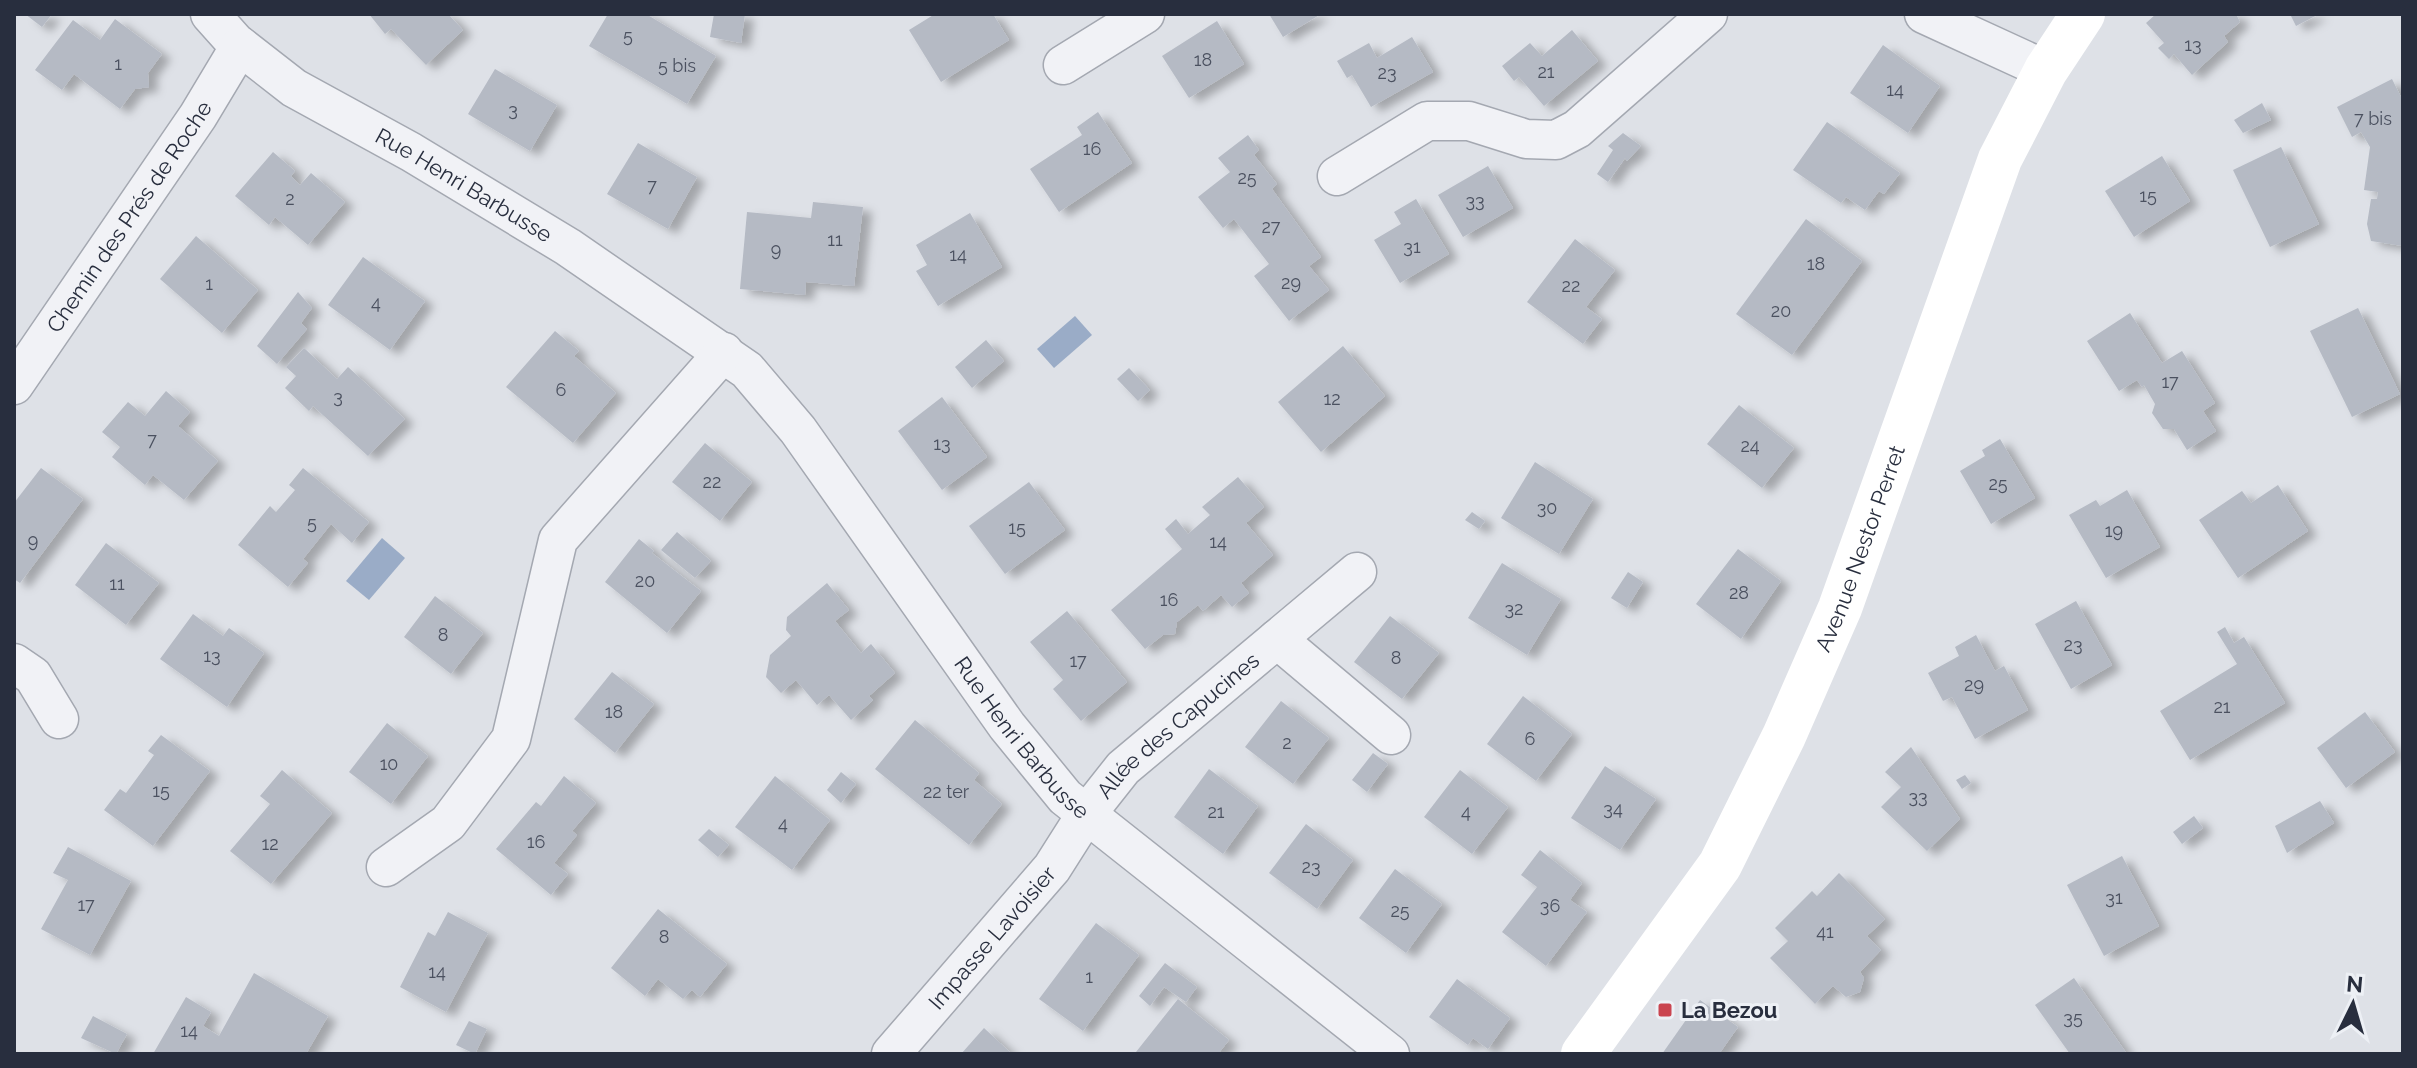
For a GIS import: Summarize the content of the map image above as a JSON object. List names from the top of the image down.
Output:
{
  "streets": {
    "main road": ["Avenue Nestor Perret"],
    "street": [
      "Rue Henri Barbusse",
      "Chemin des Prés de Roche",
      "Allée des Capucines",
      "Impasse Lavoisier"
    ]
  },
  "crossings": [
    ["Rue Henri Barbusse", "Chemin des Prés de Roche"],
    ["Rue Henri Barbusse", "Allée des Capucines"],
    ["Rue Henri Barbusse", "Impasse Lavoisier"],
    ["Allée des Capucines", "Impasse Lavoisier"]
  ],
  "places": {
    "transit": ["La Bezou"]
  },
  "house_numbers": [
    "5",
    "13",
    "18",
    "1",
    "5 bis",
    "21",
    "23",
    "14",
    "3",
    "7 bis",
    "16",
    "25",
    "7",
    "15",
    "2",
    "33",
    "27",
    "11",
    "31",
    "9",
    "14",
    "18",
    "29",
    "1",
    "22",
    "4",
    "20",
    "17",
    "6",
    "3",
    "12",
    "7",
    "13",
    "24",
    "22",
    "25",
    "30",
    "5",
    "15",
    "19",
    "9",
    "14",
    "20",
    "11",
    "28",
    "16",
    "32",
    "8",
    "23",
    "13",
    "8",
    "17",
    "29",
    "21",
    "18",
    "6",
    "2",
    "10",
    "15",
    "22 ter",
    "33",
    "34",
    "21",
    "4",
    "4",
    "16",
    "12",
    "23",
    "31",
    "17",
    "36",
    "25",
    "41",
    "8",
    "14",
    "1",
    "35",
    "14"
  ],
  "north": "top"
}
